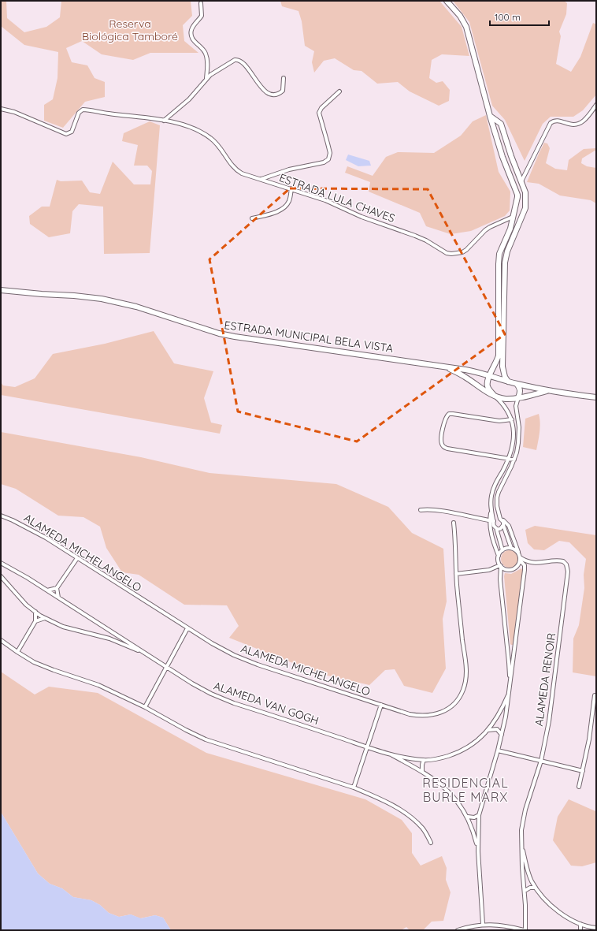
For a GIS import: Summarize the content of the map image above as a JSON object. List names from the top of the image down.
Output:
{
  "streets": {
    "main road": ["ESTRADA MUNICIPAL BELA VISTA"],
    "street": [
      "ESTRADA LULA CHAVES",
      "ALAMEDA MICHELANGELO",
      "ALAMEDA RENOIR",
      "ALAMEDA VAN GOGH"
    ]
  },
  "districts": ["RESIDENCIAL BURLE MARX"],
  "parks": ["Reserva Biológica Tamboré"],
  "scale_bar": "100 m"
}
